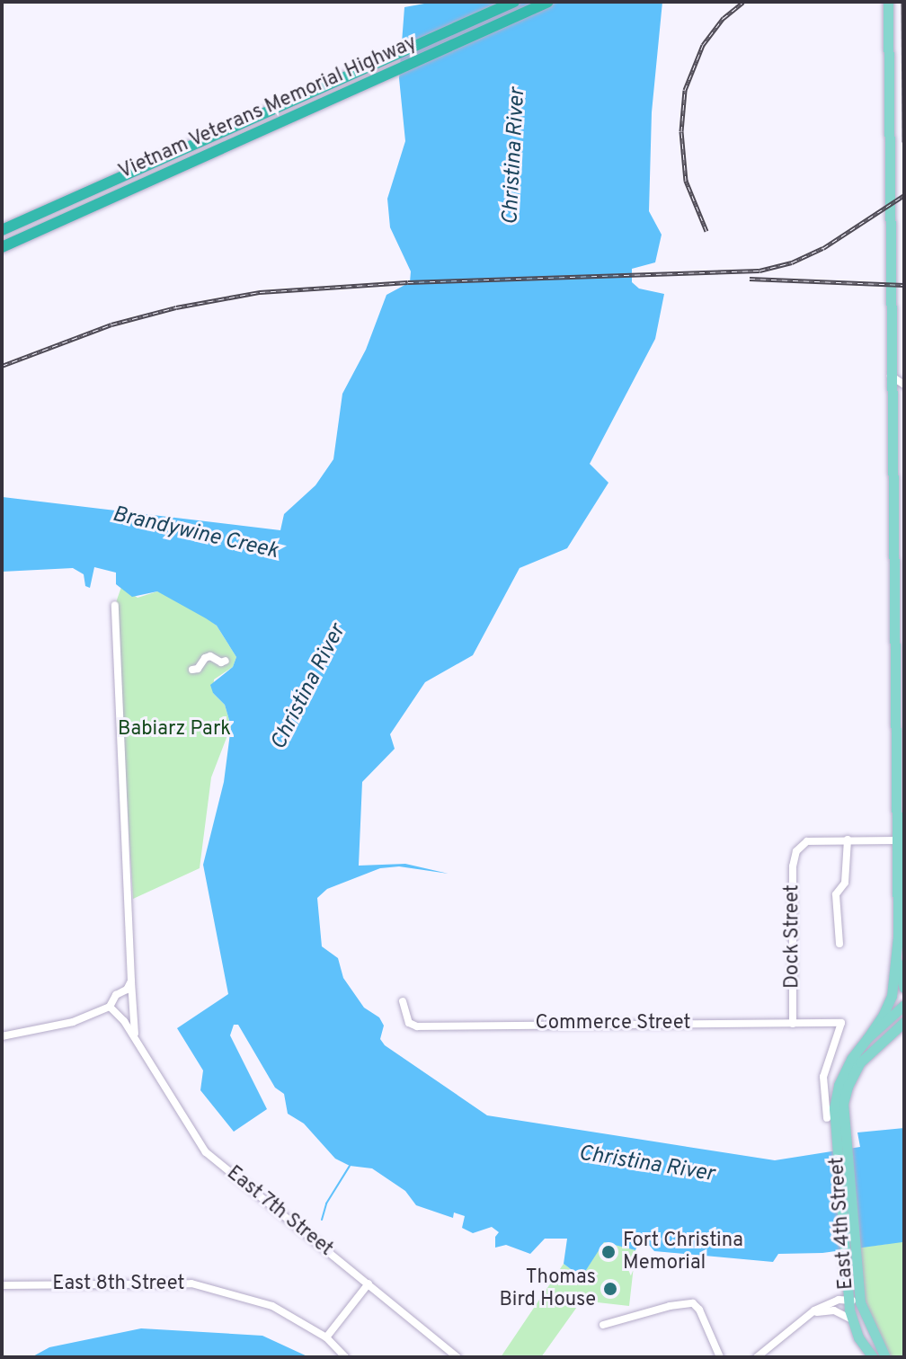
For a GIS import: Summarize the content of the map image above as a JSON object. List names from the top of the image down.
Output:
{
  "streets": {
    "highway": ["Vietnam Veterans Memorial Highway"],
    "main road": ["East 4th Street"],
    "street": [
      "Dock Street",
      "Commerce Street",
      "East 7th Street",
      "East 8th Street"
    ]
  },
  "crossings": [
    ["Dock Street", "Commerce Street"]
  ],
  "water": ["Christina River", "Brandywine Creek"],
  "parks": ["Babiarz Park"],
  "places": ["Fort Christina Memorial", "Thomas Bird House"]
}
